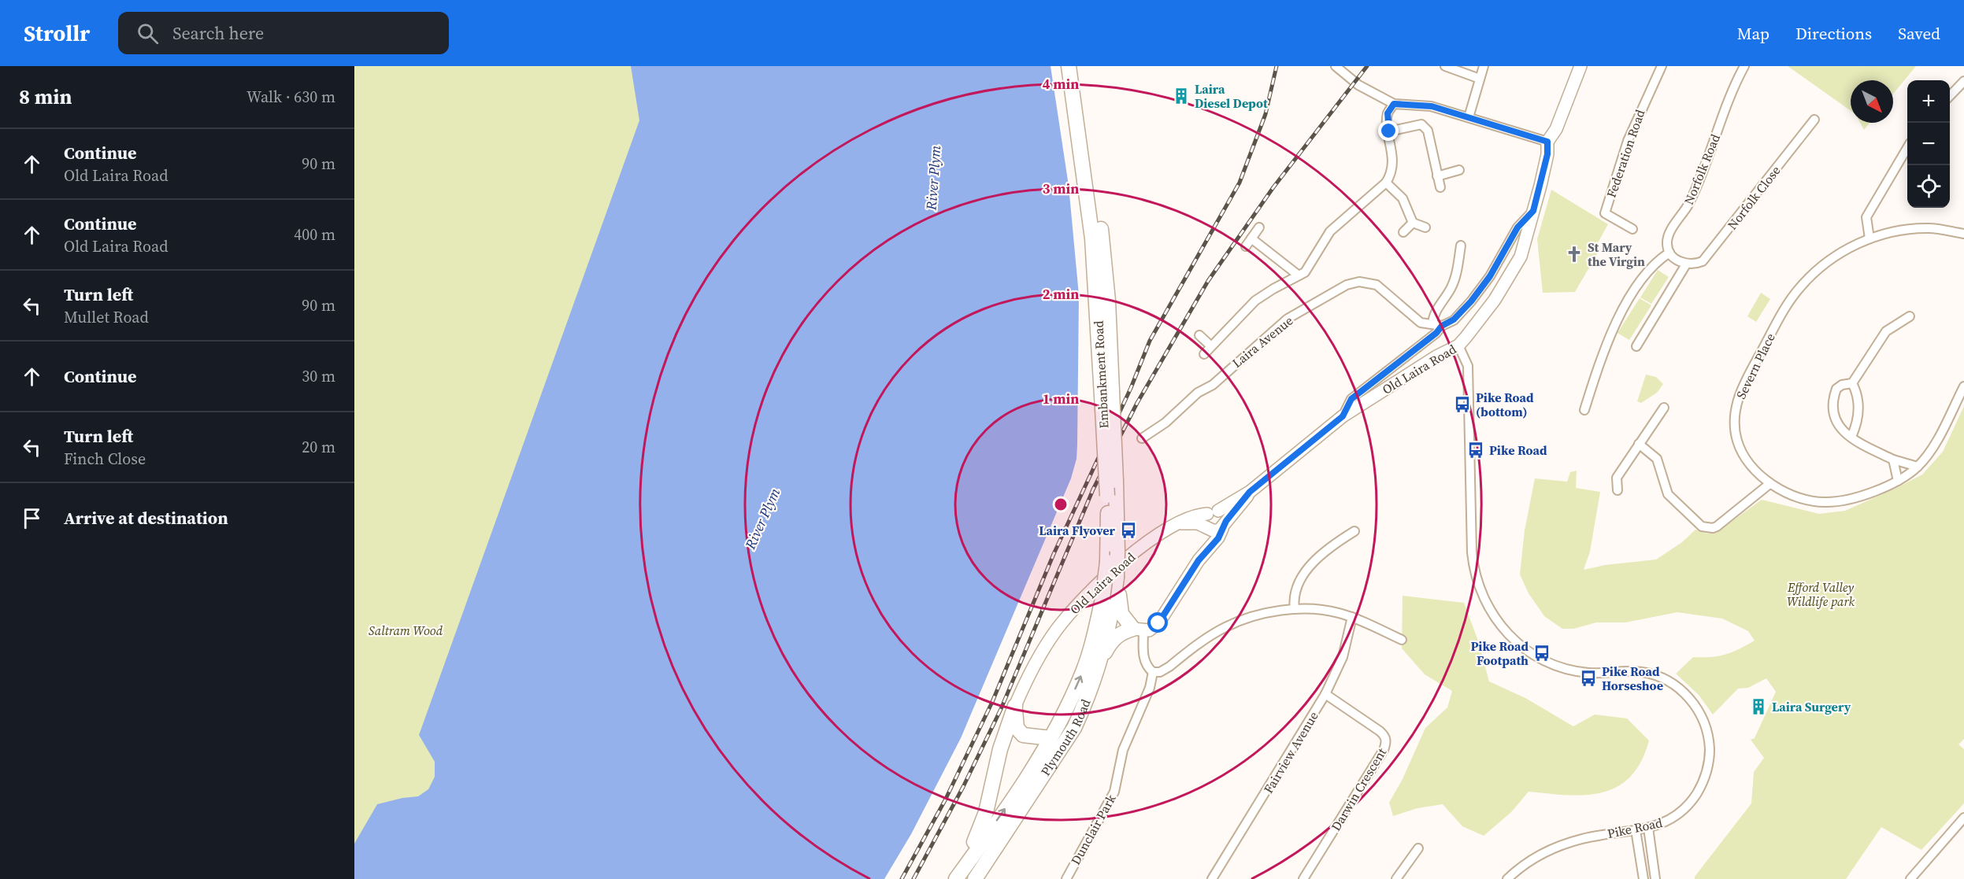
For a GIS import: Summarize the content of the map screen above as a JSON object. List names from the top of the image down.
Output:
{
  "streets": {
    "main road": ["Old Laira Road", "Embankment Road", "Plymouth Road"],
    "street": [
      "Federation Road",
      "Norfolk Road",
      "Norfolk Close",
      "Laira Avenue",
      "Severn Place",
      "Fairview Avenue",
      "Darwin Crescent",
      "Pike Road",
      "Dunclair Park"
    ]
  },
  "crossings": [
    ["Laira Avenue", "Old Laira Road"],
    ["Old Laira Road", "Pike Road"],
    ["Embankment Road", "Plymouth Road"],
    ["Fairview Avenue", "Darwin Crescent"]
  ],
  "water": ["River Plym"],
  "parks": ["Efford Valley Wildlife park", "Saltram Wood"],
  "places": {
    "building": ["Laira Diesel Depot", "Laira Surgery"],
    "church": ["St Mary the Virgin"],
    "bus stop": [
      "Pike Road (bottom)",
      "Pike Road",
      "Laira Flyover",
      "Pike Road Footpath",
      "Pike Road Horseshoe"
    ]
  },
  "north": "bottom right",
  "page": {
    "header": "Strollr",
    "search": "Search here",
    "nav": ["Map", "Directions", "Saved"],
    "heading": ["8 min", "Walk · 630 m"],
    "map_buttons": ["+", "−"],
    "list": [
      ["Continue", "Old Laira Road", "90 m"],
      ["Continue", "Old Laira Road", "400 m"],
      ["Turn left", "Mullet Road", "90 m"],
      ["Continue", "30 m"],
      ["Turn left", "Finch Close", "20 m"],
      "Arrive at destination"
    ]
  },
  "rings": [
    "4 min",
    "3 min",
    "2 min",
    "1 min"
  ]
}
